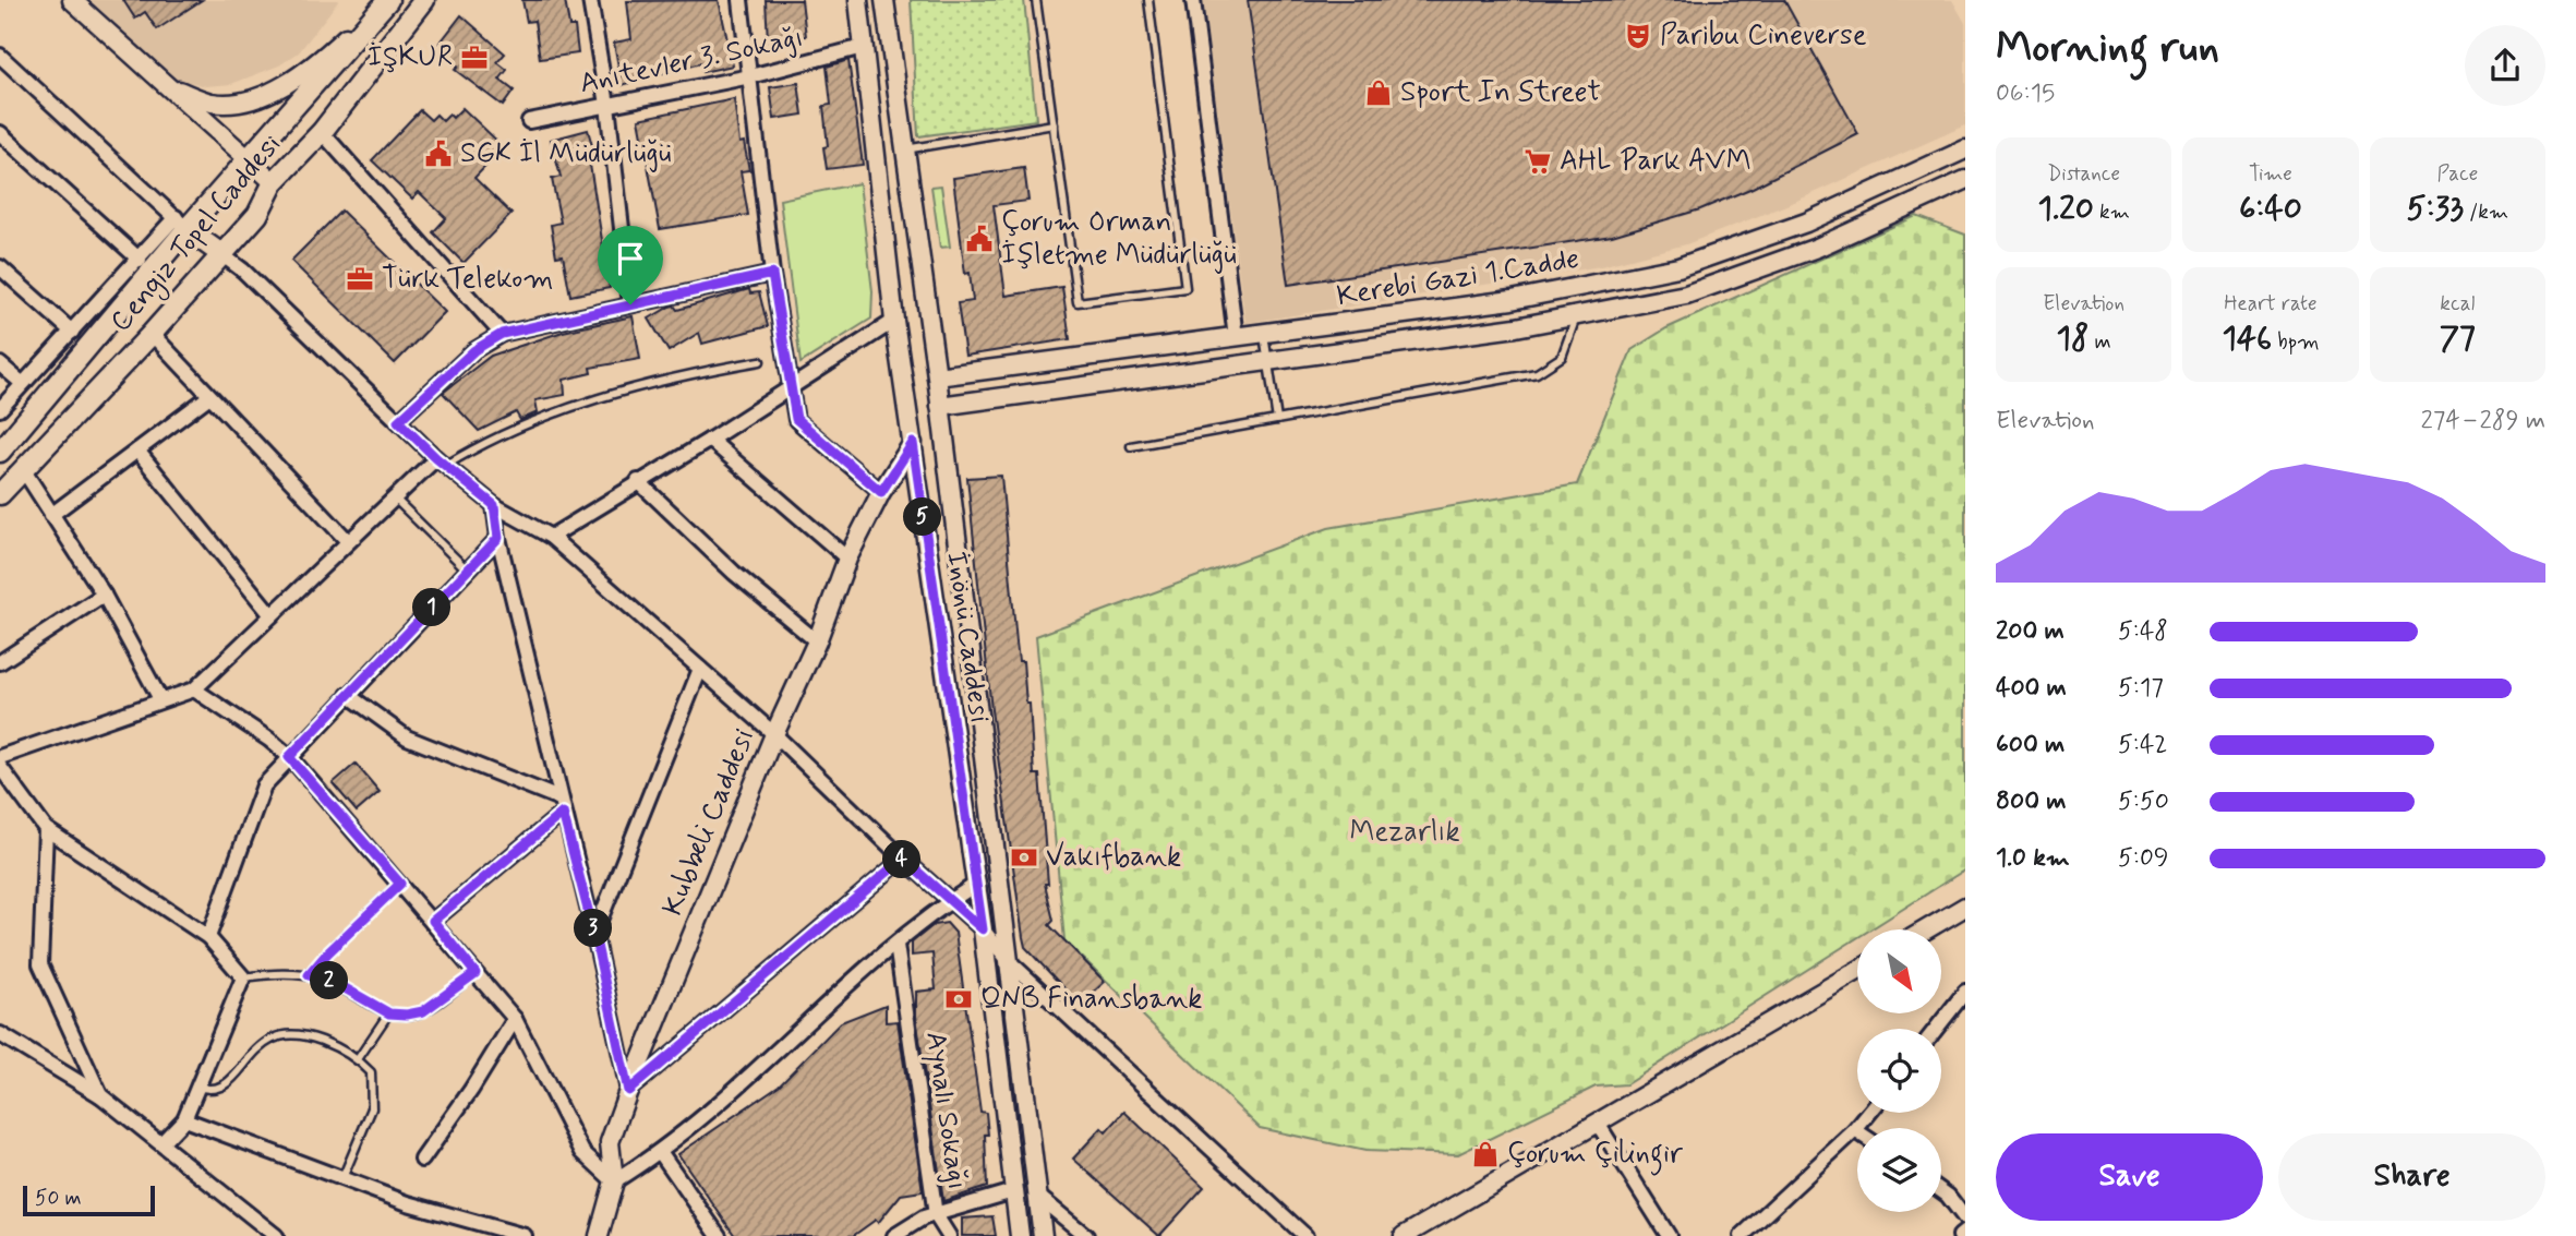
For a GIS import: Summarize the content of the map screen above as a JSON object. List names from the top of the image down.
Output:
{
  "streets": {
    "main road": ["Cengiz Topel Caddesi"],
    "street": [
      "Anıtevler 3. Sokağı",
      "Kerebi Gazi 1.Cadde",
      "İnönü Caddesi",
      "Kubbeli Caddesi",
      "Aynalı Sokağı"
    ]
  },
  "crossings": [
    ["Anıtevler 3. Sokağı", "İnönü Caddesi"],
    ["Kerebi Gazi 1.Cadde", "İnönü Caddesi"],
    ["İnönü Caddesi", "Kubbeli Caddesi"]
  ],
  "parks": ["Mezarlık"],
  "places": {
    "theatre": ["Paribu Cineverse"],
    "office": ["İŞKUR", "Türk Telekom"],
    "shop": ["Sport In Street", "Çorum Çilingir"],
    "public building": ["SGK İl Müdürlüğü", "Çorum Orman İşletme Müdürlüğü"],
    "supermarket": ["AHL Park AVM"],
    "bank": ["Vakıfbank", "QNB Finansbank"]
  },
  "scale_bar": "50 m",
  "north": "bottom right",
  "page": {
    "heading": ["Morning run", "06:15"],
    "stats": [
      ["Distance", "1.20 km"],
      ["Time", "6:40"],
      ["Pace", "5:33 /km"],
      ["Elevation", "18 m"],
      ["Heart rate", "146 bpm"],
      ["kcal", "77"]
    ],
    "chart": ["Elevation", "274–289 m"],
    "pins": [
      "5",
      "1",
      "4",
      "3",
      "2"
    ],
    "list": [
      {
        "name": "200 m",
        "note": "5:48"
      },
      {
        "name": "400 m",
        "note": "5:17"
      },
      {
        "name": "600 m",
        "note": "5:42"
      },
      {
        "name": "800 m",
        "note": "5:50"
      },
      {
        "name": "1.0 km",
        "note": "5:09"
      }
    ],
    "buttons": ["Save", "Share"],
    "scale": "50 m"
  }
}
